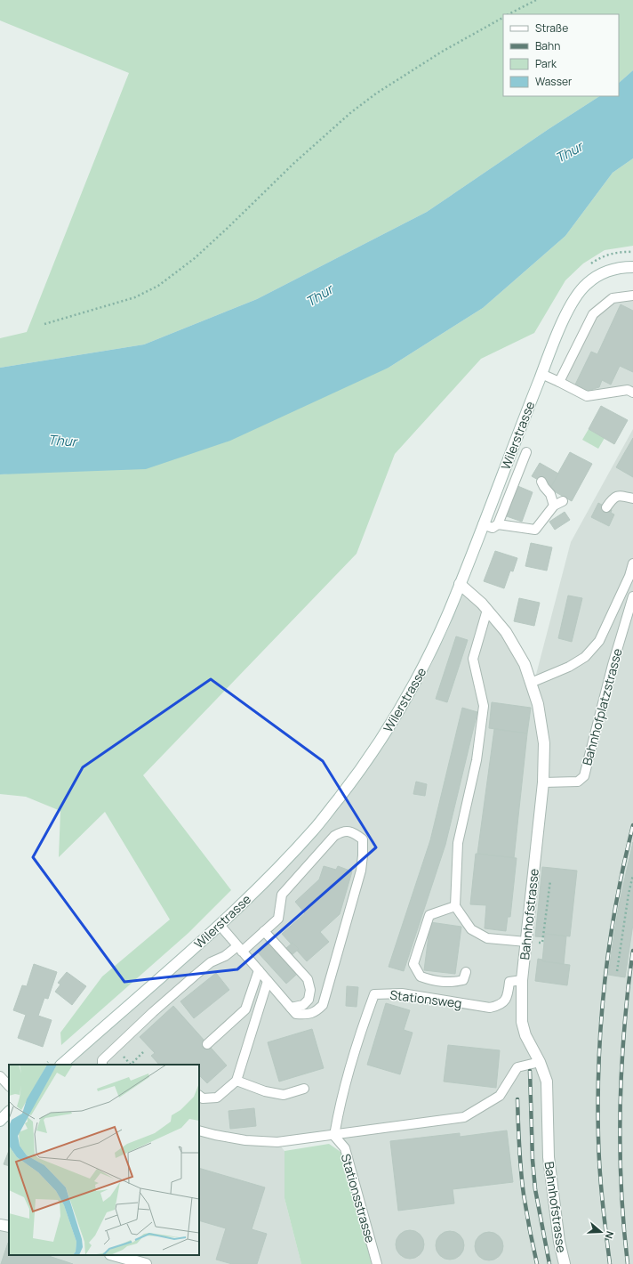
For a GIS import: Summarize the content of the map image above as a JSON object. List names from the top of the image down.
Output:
{
  "streets": {
    "main road": ["Wilerstrasse", "Bahnhofstrasse"],
    "lane": ["Bahnhofplatzstrasse", "Stationsweg", "Stationsstrasse"]
  },
  "crossings": [
    ["Wilerstrasse", "Bahnhofstrasse"],
    ["Bahnhofplatzstrasse", "Bahnhofstrasse"],
    ["Bahnhofstrasse", "Stationsweg"],
    ["Stationsweg", "Stationsstrasse"]
  ],
  "water": ["Thur"],
  "legend": [
    "Straße",
    "Bahn",
    "Park",
    "Wasser"
  ],
  "north": "right"
}
